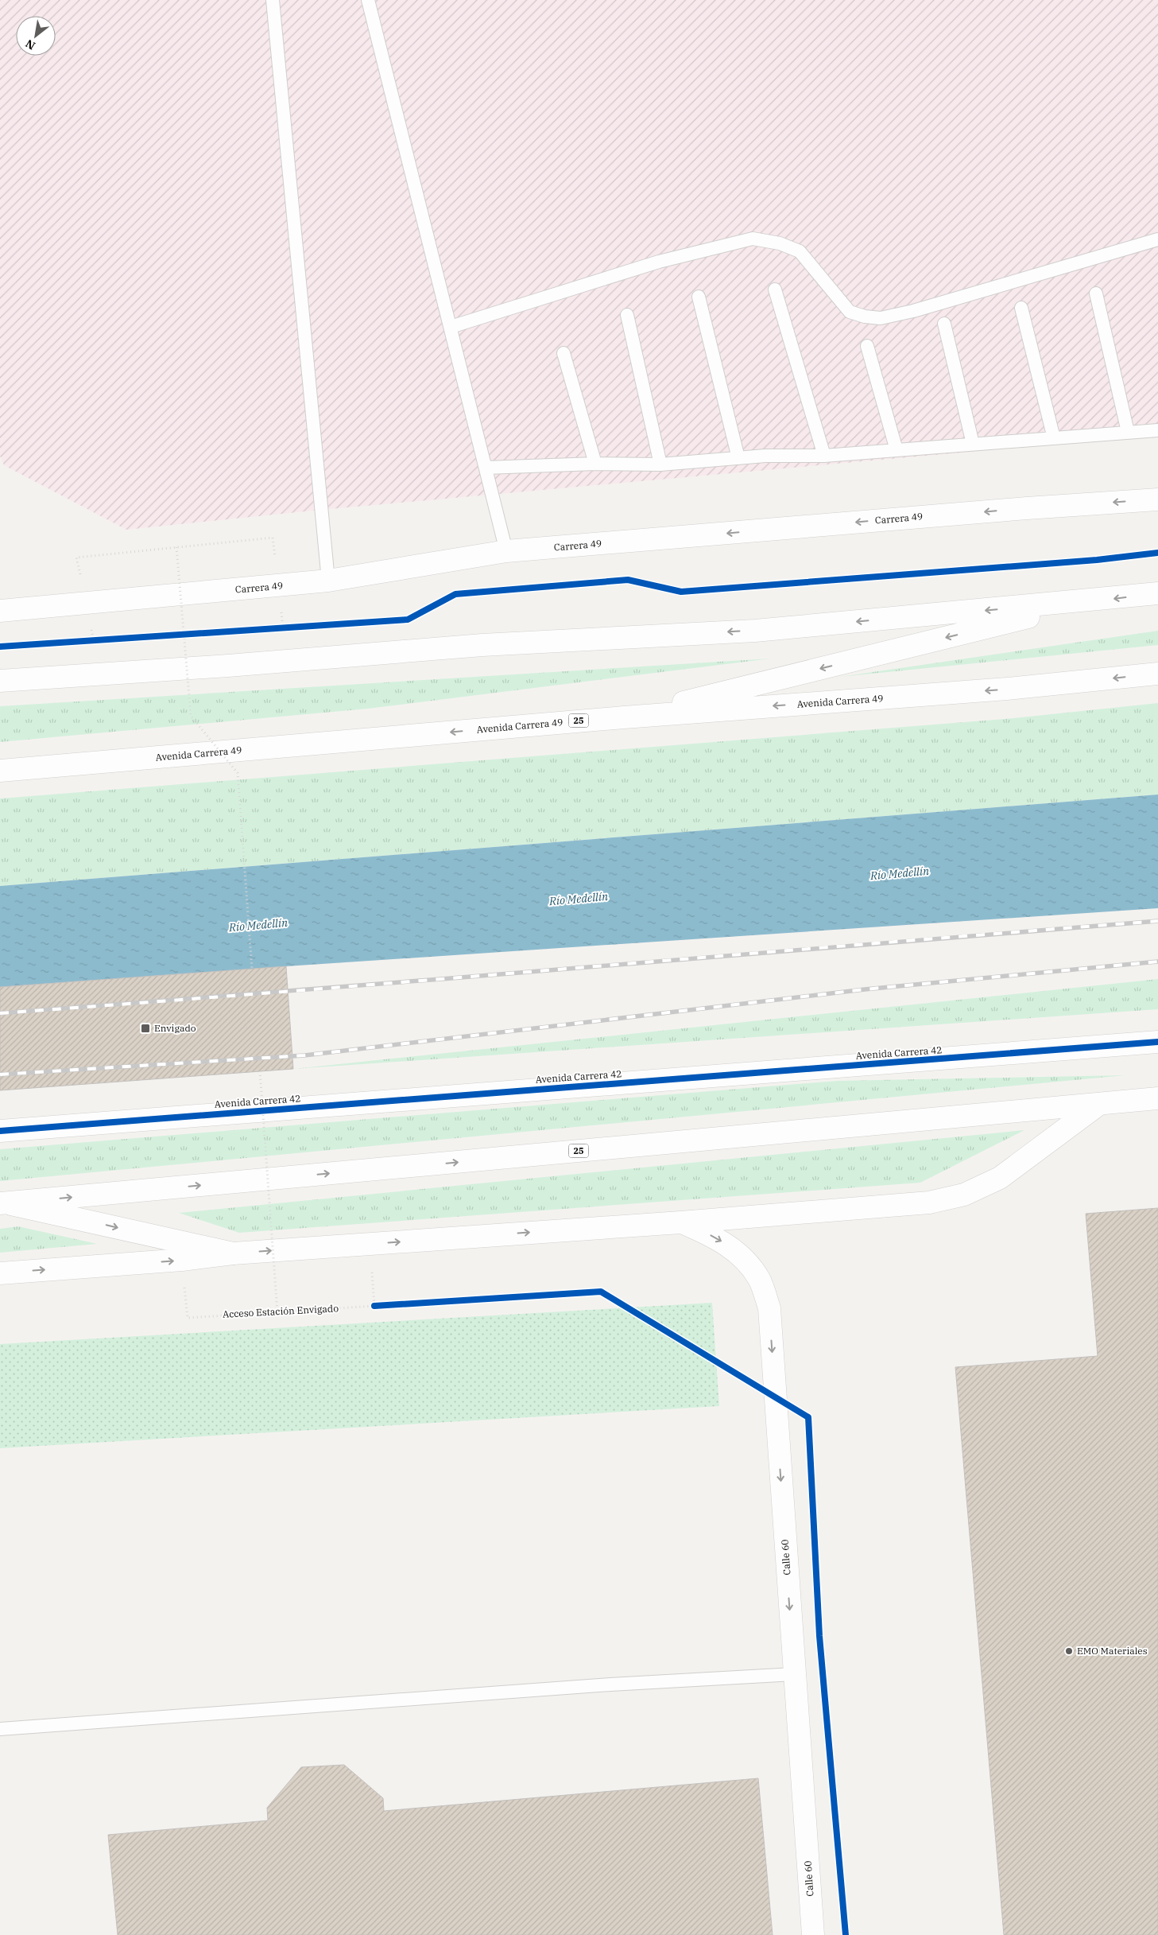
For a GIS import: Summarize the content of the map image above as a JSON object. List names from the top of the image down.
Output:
{
  "streets": {
    "main road": [
      "Carrera 49",
      "Avenida Carrera 49",
      "25",
      "Avenida Carrera 42",
      "Calle 60"
    ],
    "path": ["Acceso Estación Envigado"]
  },
  "one_way": ["Calle 60"],
  "water": ["Río Medellín"],
  "places": {
    "transit": ["Envigado"],
    "other": ["EMO Materiales"]
  },
  "north": "bottom left"
}
